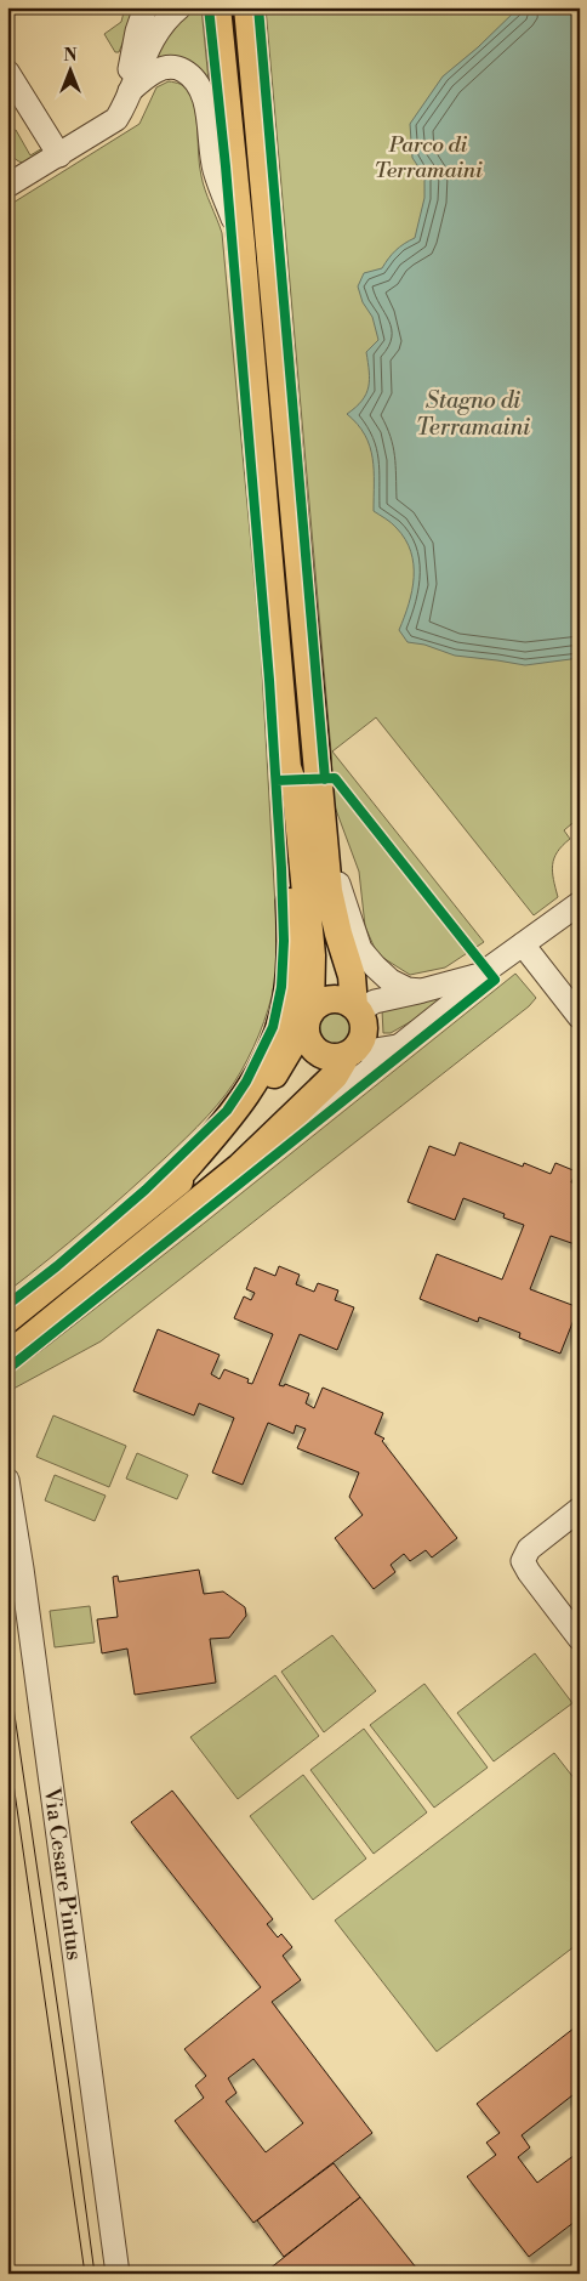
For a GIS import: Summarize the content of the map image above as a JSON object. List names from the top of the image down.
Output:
{
  "streets": {
    "street": ["Via Cesare Pintus"]
  },
  "water": ["Stagno di Terramaini"],
  "parks": ["Parco di Terramaini"],
  "north": "top"
}
